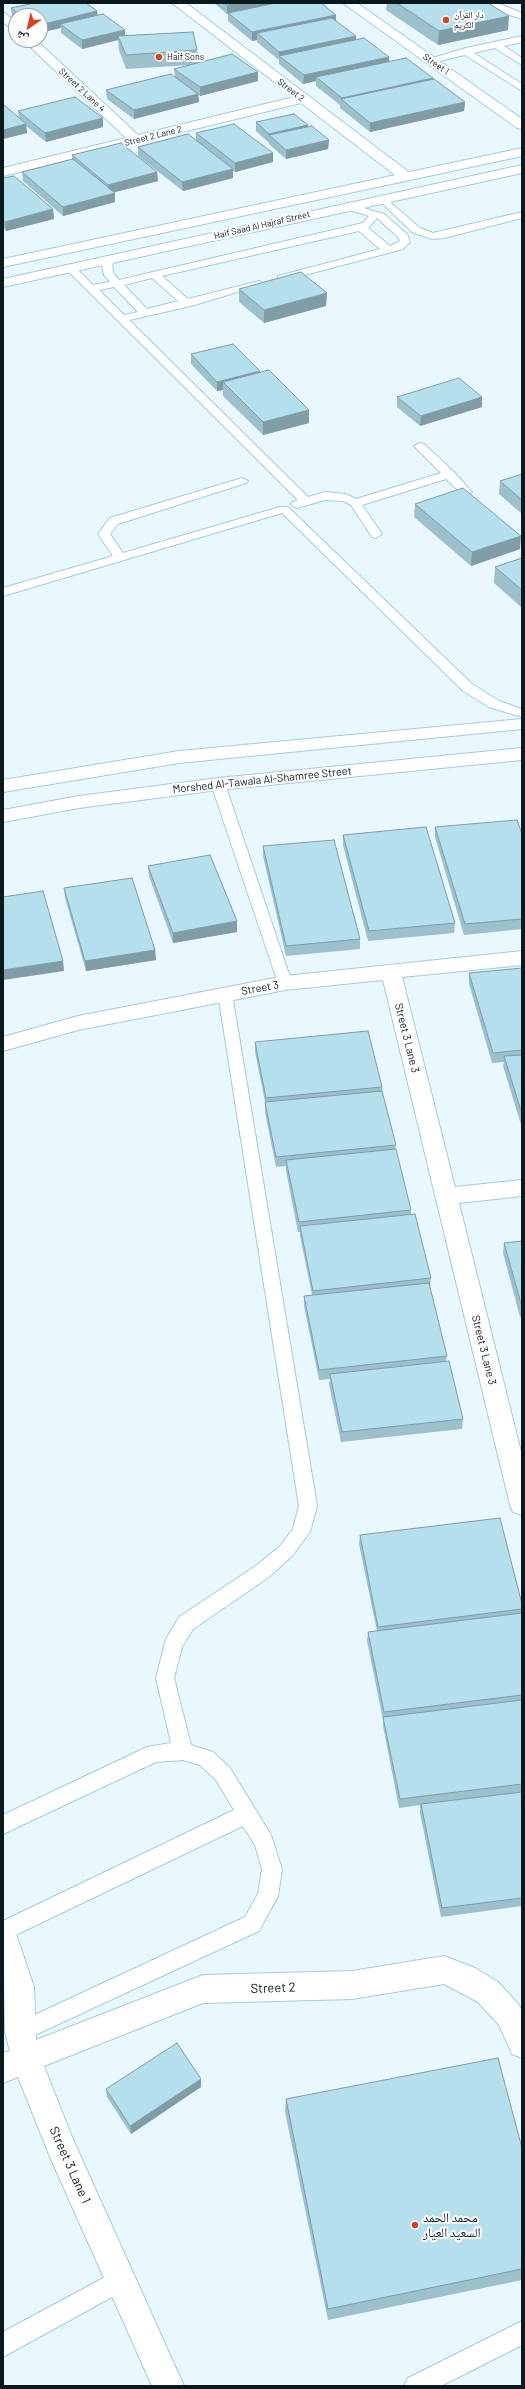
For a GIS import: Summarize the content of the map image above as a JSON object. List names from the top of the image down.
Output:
{
  "streets": {
    "street": [
      "Street 1",
      "Street 2 Lane 4",
      "Street 2",
      "Street 2 Lane 2",
      "Haif Saad Al Hajraf Street",
      "Morshed Al-Tawala Al-Shamree Street",
      "Street 3",
      "Street 3 Lane 3",
      "Street 3 Lane 1"
    ]
  },
  "crossings": [
    ["Street 2 Lane 4", "Street 2 Lane 2"],
    ["Street 2", "Street 2 Lane 2"],
    ["Street 2", "Haif Saad Al Hajraf Street"],
    ["Street 2", "Street 3 Lane 1"],
    ["Street 3", "Street 3 Lane 3"]
  ],
  "places": ["دار القرآن الكريم", "Haif Sons", "محمد الحمد السعيد العيار"],
  "north": "bottom left"
}
